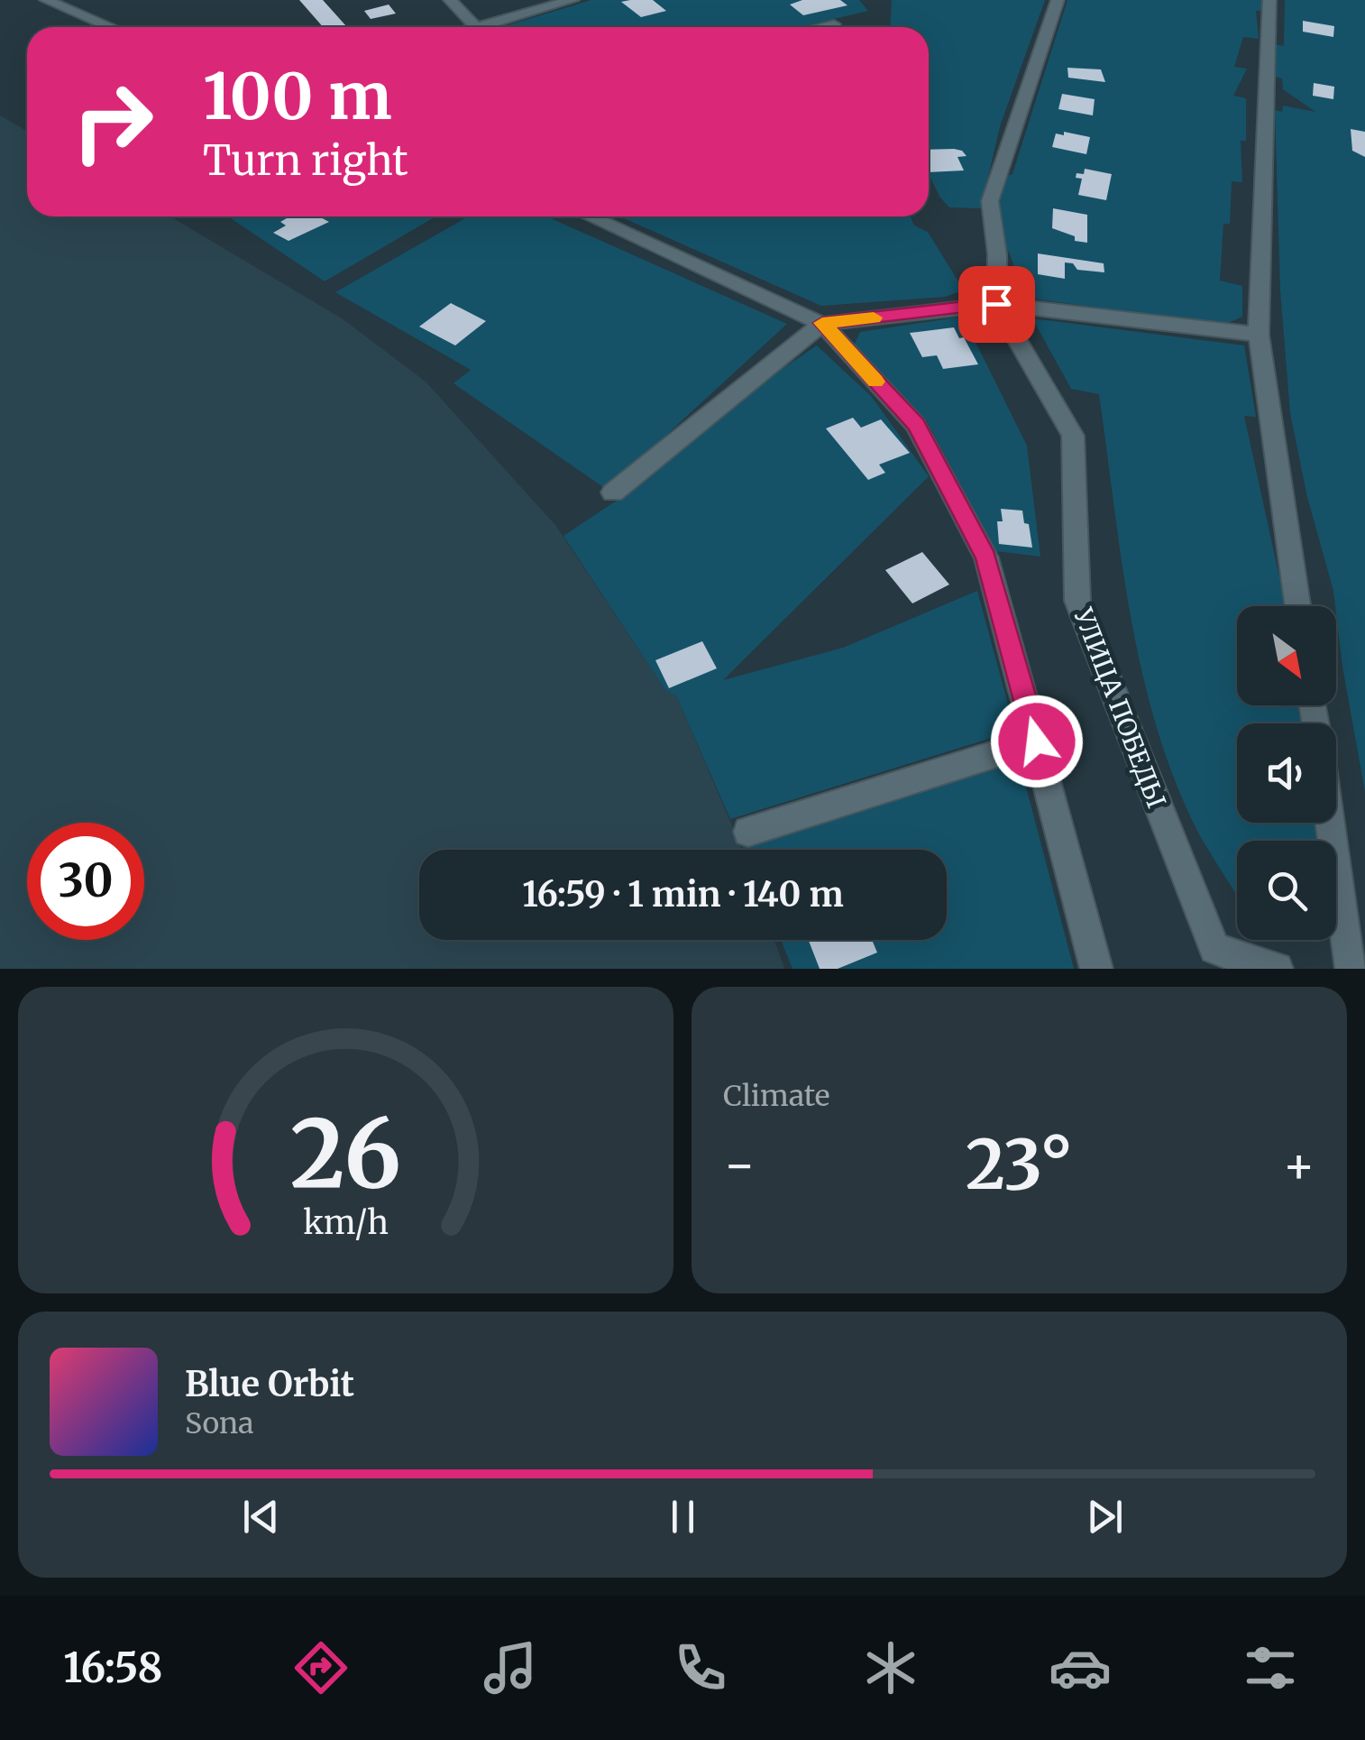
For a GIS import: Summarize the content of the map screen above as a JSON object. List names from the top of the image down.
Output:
{
  "streets": {
    "street": ["УЛИЦА ПОБЕДЫ"]
  },
  "north": "bottom right",
  "page": {
    "turn": ["100 m", "Turn right"],
    "limit": "30",
    "trip": "16:59 · 1 min · 140 m",
    "tile": "Climate",
    "heat": ["−", "23°", "+"],
    "song": ["Blue Orbit", "Sona"],
    "tabs": "16:58",
    "gauge": ["26", "km/h"]
  }
}
